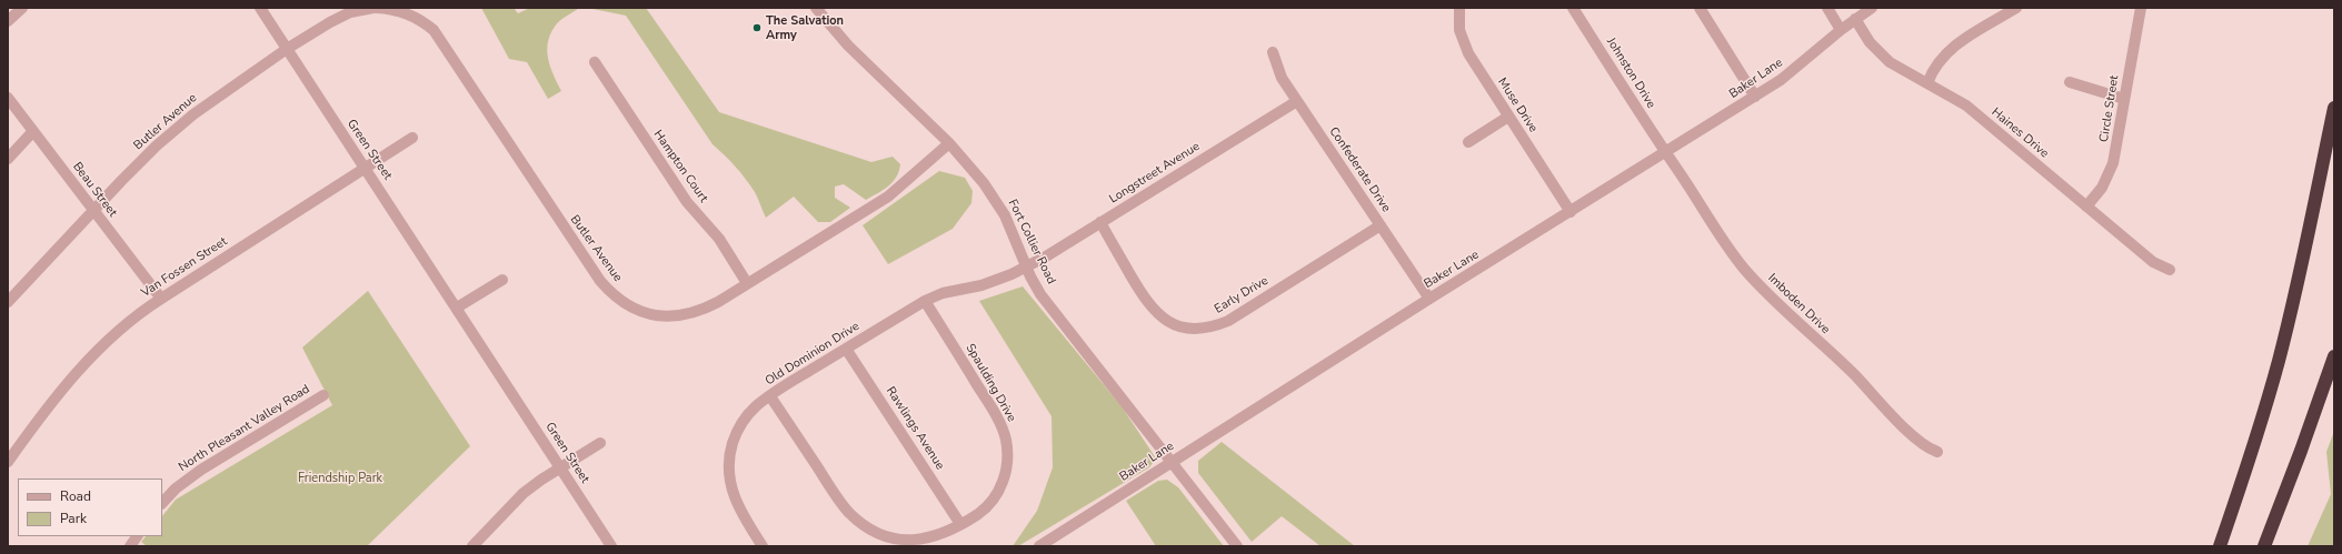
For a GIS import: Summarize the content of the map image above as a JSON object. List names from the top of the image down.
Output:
{
  "streets": {
    "street": [
      "Johnston Drive",
      "Baker Lane",
      "Muse Drive",
      "Circle Street",
      "Butler Avenue",
      "Haines Drive",
      "Green Street",
      "Hampton Court",
      "Confederate Drive",
      "Longstreet Avenue",
      "Beau Street",
      "Fort Collier Road",
      "Van Fossen Street",
      "Early Drive",
      "Imboden Drive",
      "Old Dominion Drive",
      "Spaulding Drive",
      "North Pleasant Valley Road",
      "Rawlings Avenue"
    ]
  },
  "crossings": [
    ["Johnston Drive", "Baker Lane"],
    ["Johnston Drive", "Imboden Drive"],
    ["Baker Lane", "Muse Drive"],
    ["Baker Lane", "Haines Drive"],
    ["Baker Lane", "Confederate Drive"],
    ["Baker Lane", "Fort Collier Road"],
    ["Baker Lane", "Imboden Drive"],
    ["Circle Street", "Haines Drive"],
    ["Butler Avenue", "Green Street"],
    ["Butler Avenue", "Hampton Court"],
    ["Butler Avenue", "Beau Street"],
    ["Butler Avenue", "Fort Collier Road"],
    ["Green Street", "Van Fossen Street"],
    ["Confederate Drive", "Longstreet Avenue"],
    ["Confederate Drive", "Early Drive"],
    ["Longstreet Avenue", "Fort Collier Road"],
    ["Longstreet Avenue", "Early Drive"],
    ["Longstreet Avenue", "Old Dominion Drive"],
    ["Beau Street", "Van Fossen Street"],
    ["Fort Collier Road", "Old Dominion Drive"],
    ["Old Dominion Drive", "Spaulding Drive"],
    ["Old Dominion Drive", "Rawlings Avenue"],
    ["Spaulding Drive", "Rawlings Avenue"]
  ],
  "parks": ["Friendship Park"],
  "places": ["The Salvation Army"],
  "legend": ["Road", "Park"]
}
